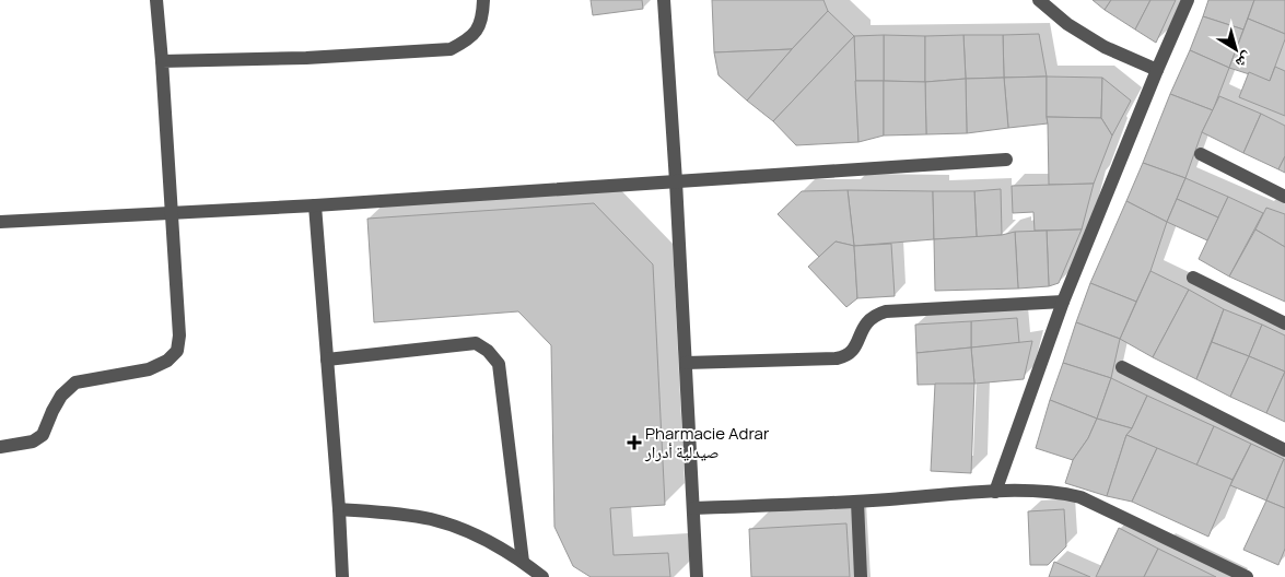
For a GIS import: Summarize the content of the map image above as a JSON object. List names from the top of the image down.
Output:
{
  "places": {
    "health": ["Pharmacie Adrar صيدلية أدرار"]
  },
  "north": "bottom right"
}
